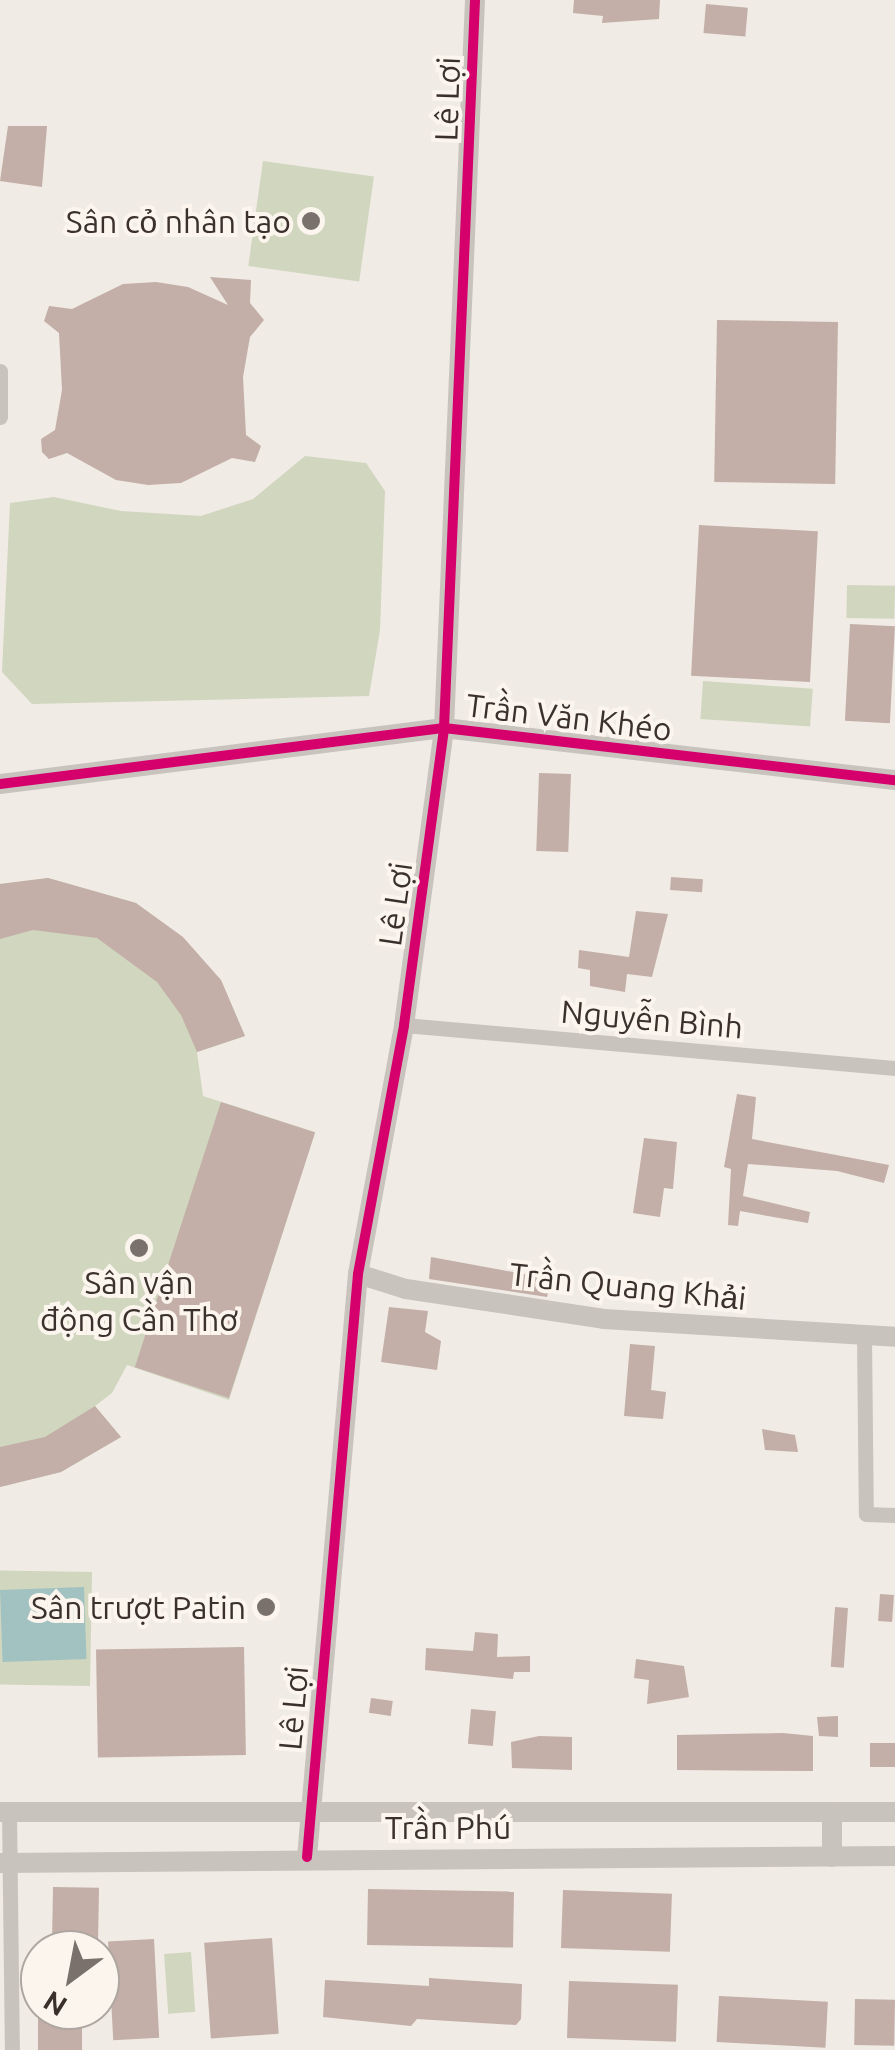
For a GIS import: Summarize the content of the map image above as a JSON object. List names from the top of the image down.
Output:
{
  "streets": {
    "street": [
      "Lê Lợi",
      "Trần Văn Khéo",
      "Nguyễn Bình",
      "Trần Quang Khải",
      "Trần Phú"
    ]
  },
  "crossings": [
    ["Lê Lợi", "Trần Văn Khéo"],
    ["Lê Lợi", "Nguyễn Bình"],
    ["Lê Lợi", "Trần Quang Khải"],
    ["Lê Lợi", "Trần Phú"]
  ],
  "places": ["Sân cỏ nhân tạo", "Sân vận động Cần Thơ", "Sân trượt Patin"],
  "north": "bottom left"
}
